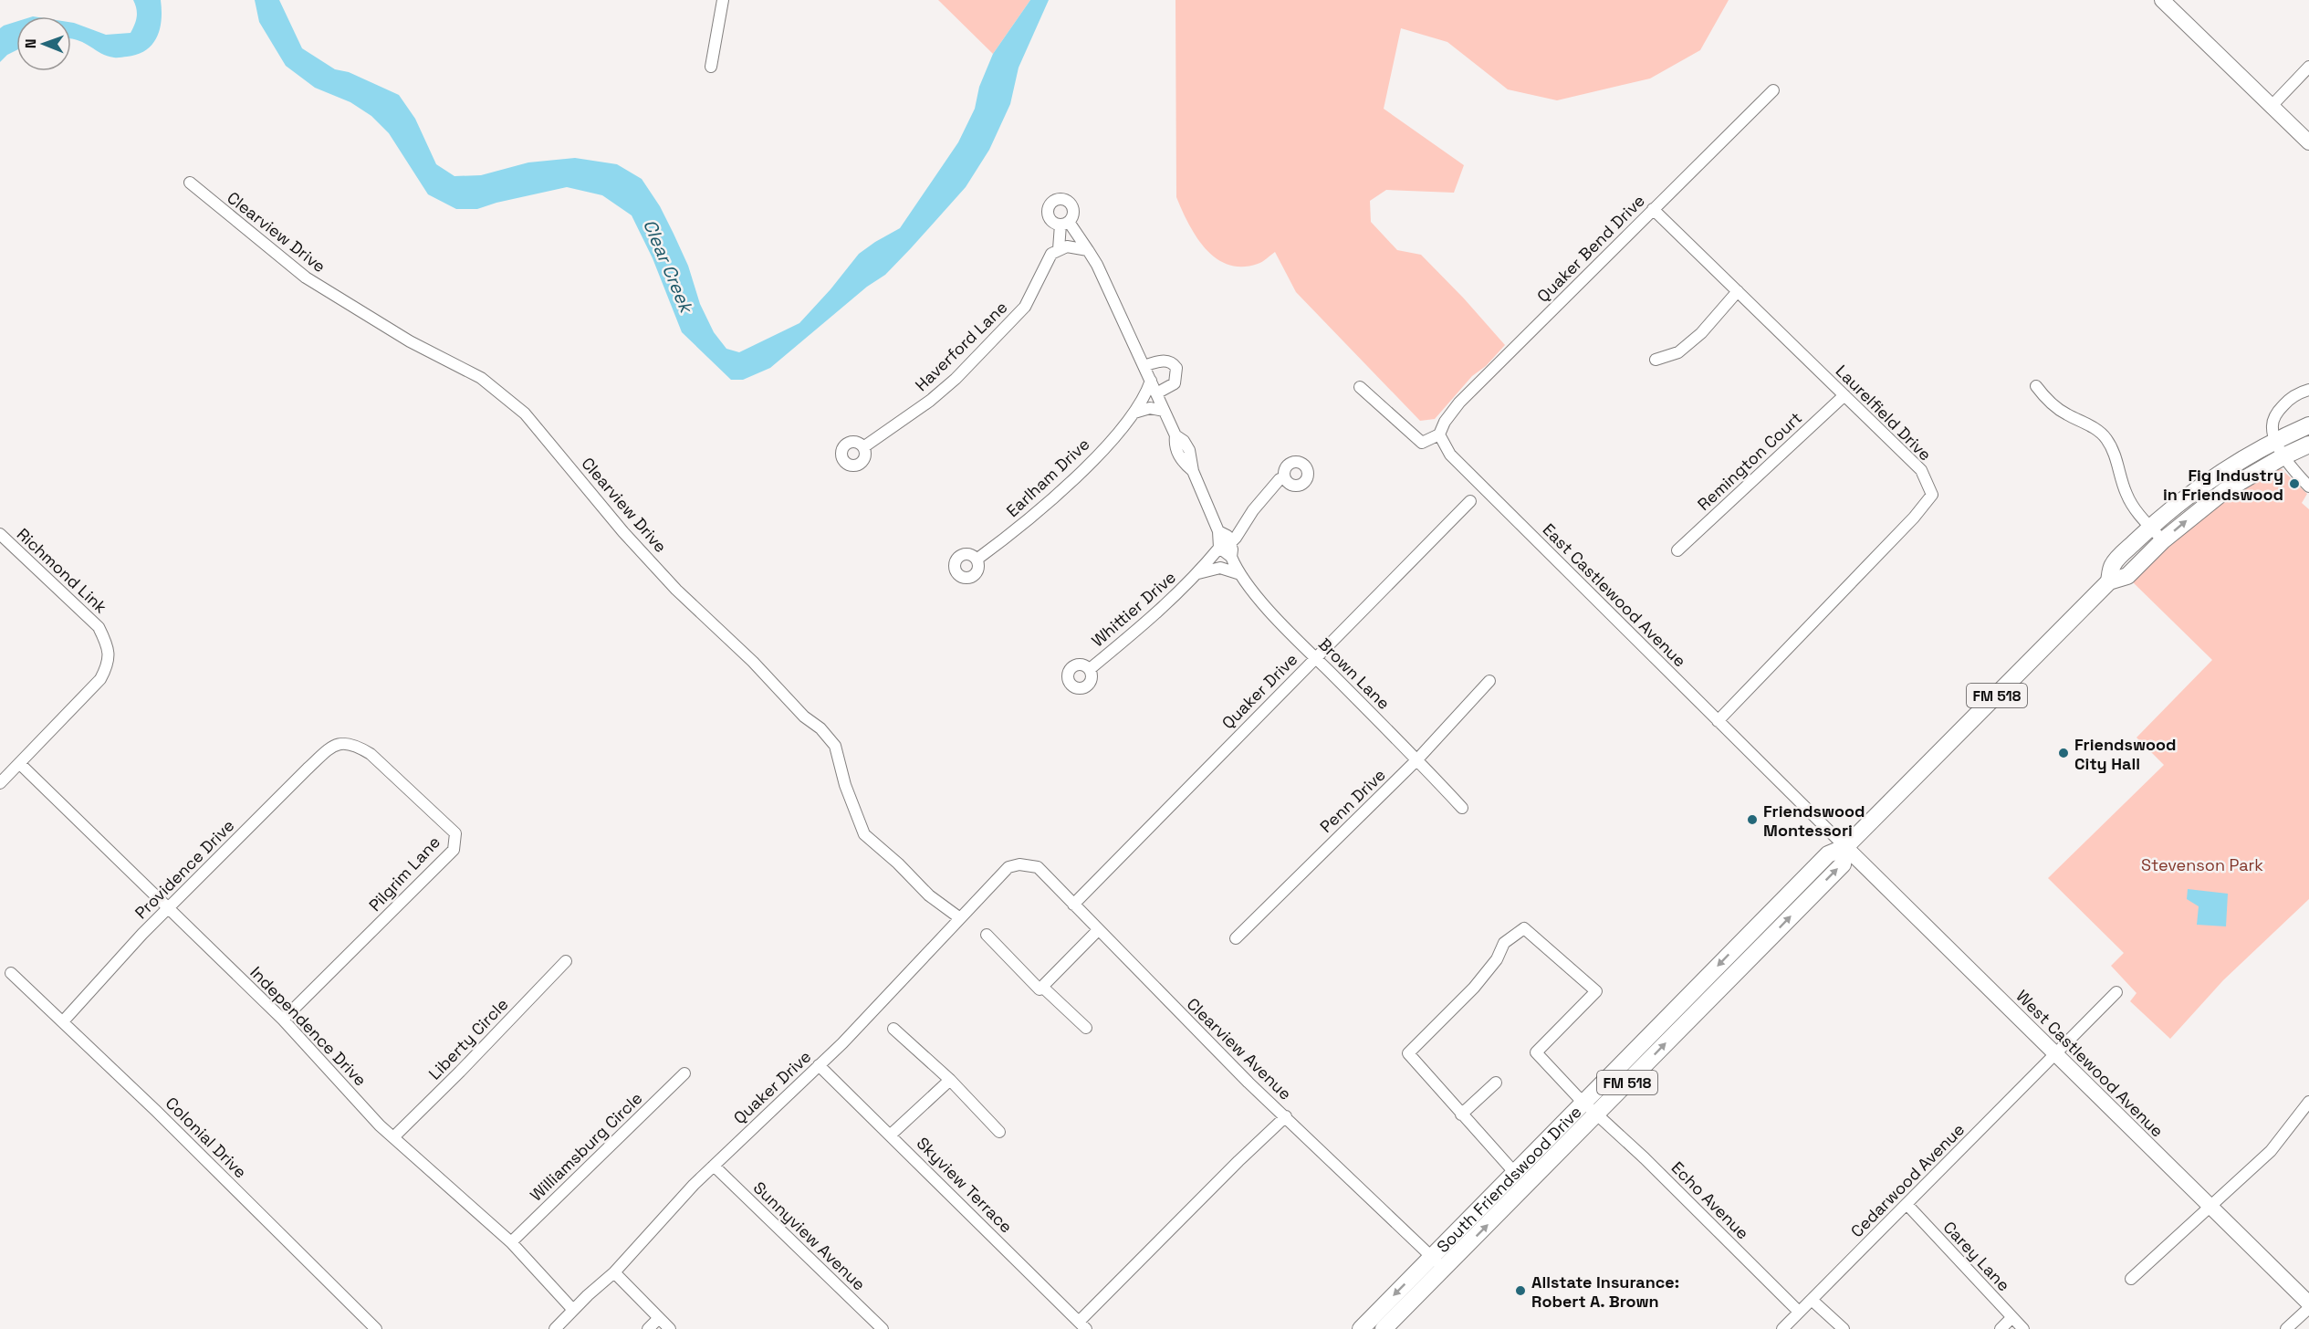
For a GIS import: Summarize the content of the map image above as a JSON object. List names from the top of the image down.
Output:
{
  "streets": {
    "main road": ["FM 518", "South Friendswood Drive"],
    "street": [
      "Clearview Drive",
      "Quaker Bend Drive",
      "Haverford Lane",
      "Laurelfield Drive",
      "Remington Court",
      "Earlham Drive",
      "Richmond Link",
      "East Castlewood Avenue",
      "Whittier Drive",
      "Brown Lane",
      "Quaker Drive",
      "Penn Drive",
      "Providence Drive",
      "Pilgrim Lane",
      "Independence Drive",
      "Liberty Circle",
      "Clearview Avenue",
      "West Castlewood Avenue",
      "Colonial Drive",
      "Williamsburg Circle",
      "Cedarwood Avenue",
      "Skyview Terrace",
      "Echo Avenue",
      "Sunnyview Avenue",
      "Carey Lane"
    ]
  },
  "crossings": [
    ["Clearview Drive", "Quaker Drive"],
    ["Quaker Bend Drive", "Laurelfield Drive"],
    ["Quaker Bend Drive", "East Castlewood Avenue"],
    ["Laurelfield Drive", "Remington Court"],
    ["Laurelfield Drive", "East Castlewood Avenue"],
    ["Richmond Link", "Independence Drive"],
    ["East Castlewood Avenue", "West Castlewood Avenue"],
    ["East Castlewood Avenue", "South Friendswood Drive"],
    ["Whittier Drive", "Brown Lane"],
    ["Brown Lane", "Quaker Drive"],
    ["Brown Lane", "Penn Drive"],
    ["Quaker Drive", "Independence Drive"],
    ["Quaker Drive", "Clearview Avenue"],
    ["Quaker Drive", "Skyview Terrace"],
    ["Quaker Drive", "Sunnyview Avenue"],
    ["Providence Drive", "Pilgrim Lane"],
    ["Providence Drive", "Independence Drive"],
    ["Providence Drive", "Colonial Drive"],
    ["Pilgrim Lane", "Independence Drive"],
    ["Independence Drive", "Liberty Circle"],
    ["Independence Drive", "Williamsburg Circle"],
    ["Clearview Avenue", "South Friendswood Drive"],
    ["West Castlewood Avenue", "South Friendswood Drive"],
    ["West Castlewood Avenue", "Cedarwood Avenue"],
    ["South Friendswood Drive", "Echo Avenue"],
    ["Cedarwood Avenue", "Echo Avenue"],
    ["Cedarwood Avenue", "Carey Lane"]
  ],
  "water": ["Clear Creek"],
  "parks": ["Stevenson Park"],
  "places": [
    "Fig Industry in Friendswood",
    "Friendswood City Hall",
    "Friendswood Montessori",
    "Allstate Insurance: Robert A. Brown"
  ],
  "north": "left"
}
